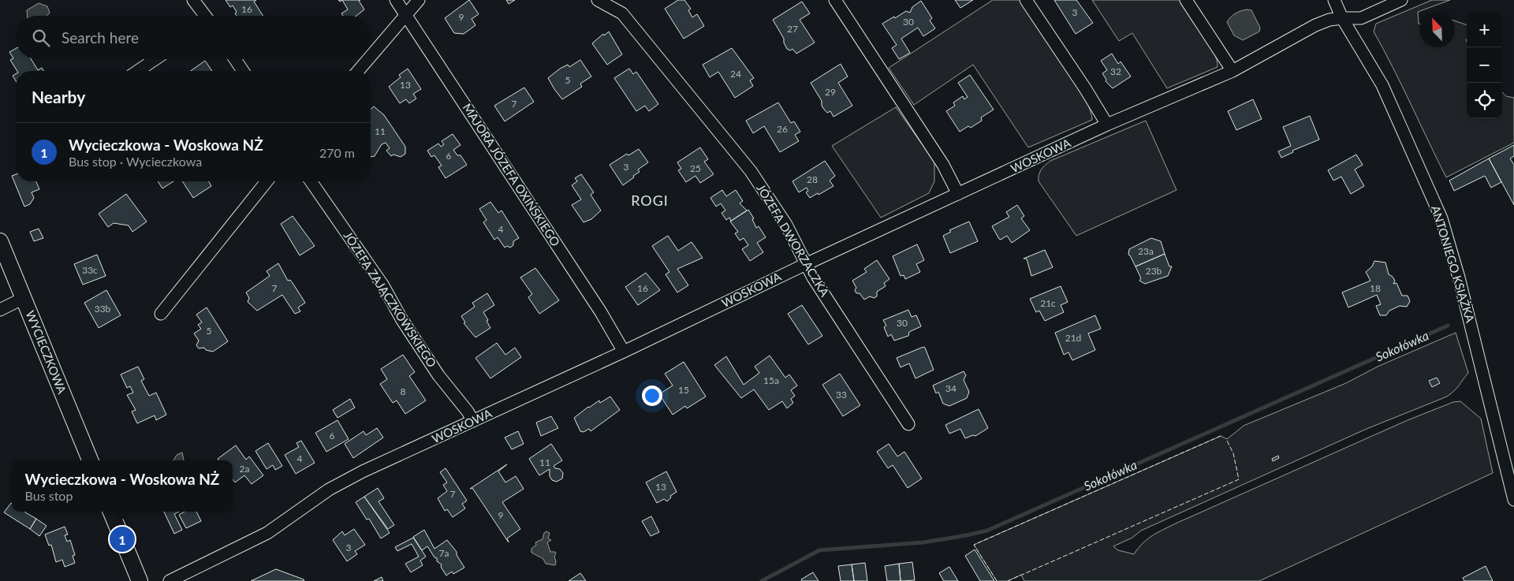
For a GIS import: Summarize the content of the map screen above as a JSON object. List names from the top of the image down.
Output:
{
  "streets": {
    "street": [
      "WOSKOWA",
      "MAJORA JÓZEFA OXIŃSKIEGO",
      "JÓZEFA DWORZACZKA",
      "ANTONIEGO KSIĄŻKA",
      "JÓZEFA ZAJĄCZKOWSKIEGO",
      "WYCIECZKOWA"
    ]
  },
  "crossings": [
    ["WOSKOWA", "MAJORA JÓZEFA OXIŃSKIEGO"],
    ["WOSKOWA", "JÓZEFA DWORZACZKA"],
    ["WOSKOWA", "ANTONIEGO KSIĄŻKA"],
    ["WOSKOWA", "JÓZEFA ZAJĄCZKOWSKIEGO"]
  ],
  "districts": ["ROGI"],
  "water": ["Sokołówka"],
  "house_numbers": [
    "16",
    "3",
    "9",
    "30",
    "27",
    "32",
    "24",
    "5",
    "13",
    "29",
    "7",
    "26",
    "11",
    "6",
    "3",
    "25",
    "28",
    "4",
    "23a",
    "33c",
    "23b",
    "7",
    "16",
    "18",
    "21c",
    "33b",
    "30",
    "5",
    "21d",
    "15a",
    "34",
    "15",
    "8",
    "33",
    "6",
    "4",
    "11",
    "2a",
    "13",
    "7",
    "9",
    "3",
    "7a"
  ],
  "north": "top left",
  "page": {
    "map_buttons": ["+", "−"],
    "search": "Search here",
    "heading": "Nearby",
    "list": [
      {
        "mark": "1",
        "name": "Wycieczkowa - Woskowa NŻ",
        "note": "Bus stop · Wycieczkowa",
        "value": "270 m"
      }
    ],
    "popup": ["Wycieczkowa - Woskowa NŻ", "Bus stop"],
    "pins": "1"
  }
}
